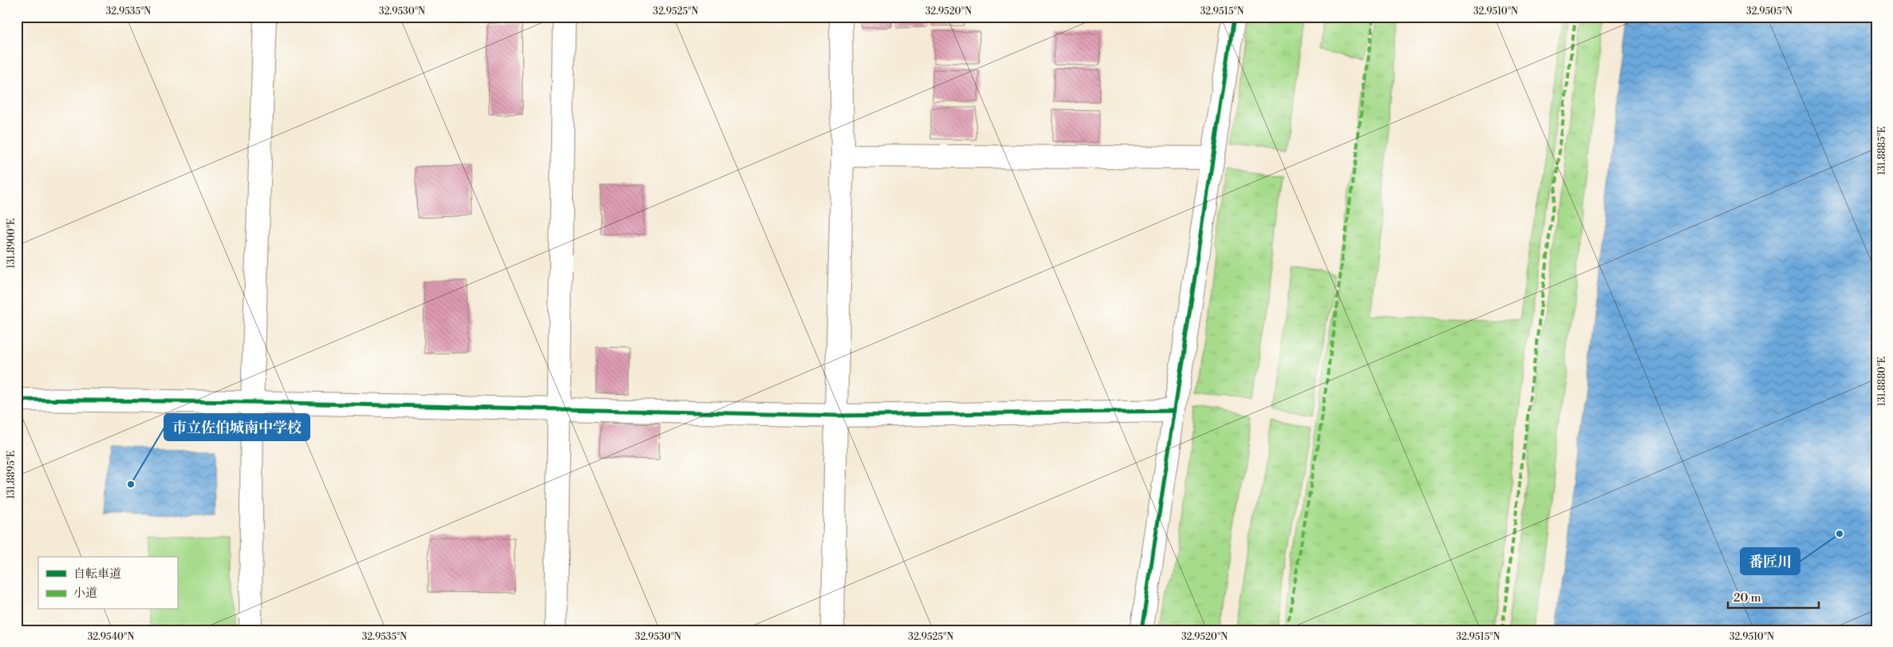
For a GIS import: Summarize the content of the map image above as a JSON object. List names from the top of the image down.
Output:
{
  "places": ["市立佐伯城南中学校", "番匠川"],
  "legend": ["自転車道", "小道"],
  "scale_bar": "20 m",
  "coordinates": [
    "32.9535°N",
    "32.9530°N",
    "32.9525°N",
    "32.9520°N",
    "32.9515°N",
    "32.9510°N",
    "32.9505°N",
    "131.8885°E",
    "131.8900°E",
    "131.8880°E",
    "131.8895°E",
    "32.9540°N"
  ]
}
